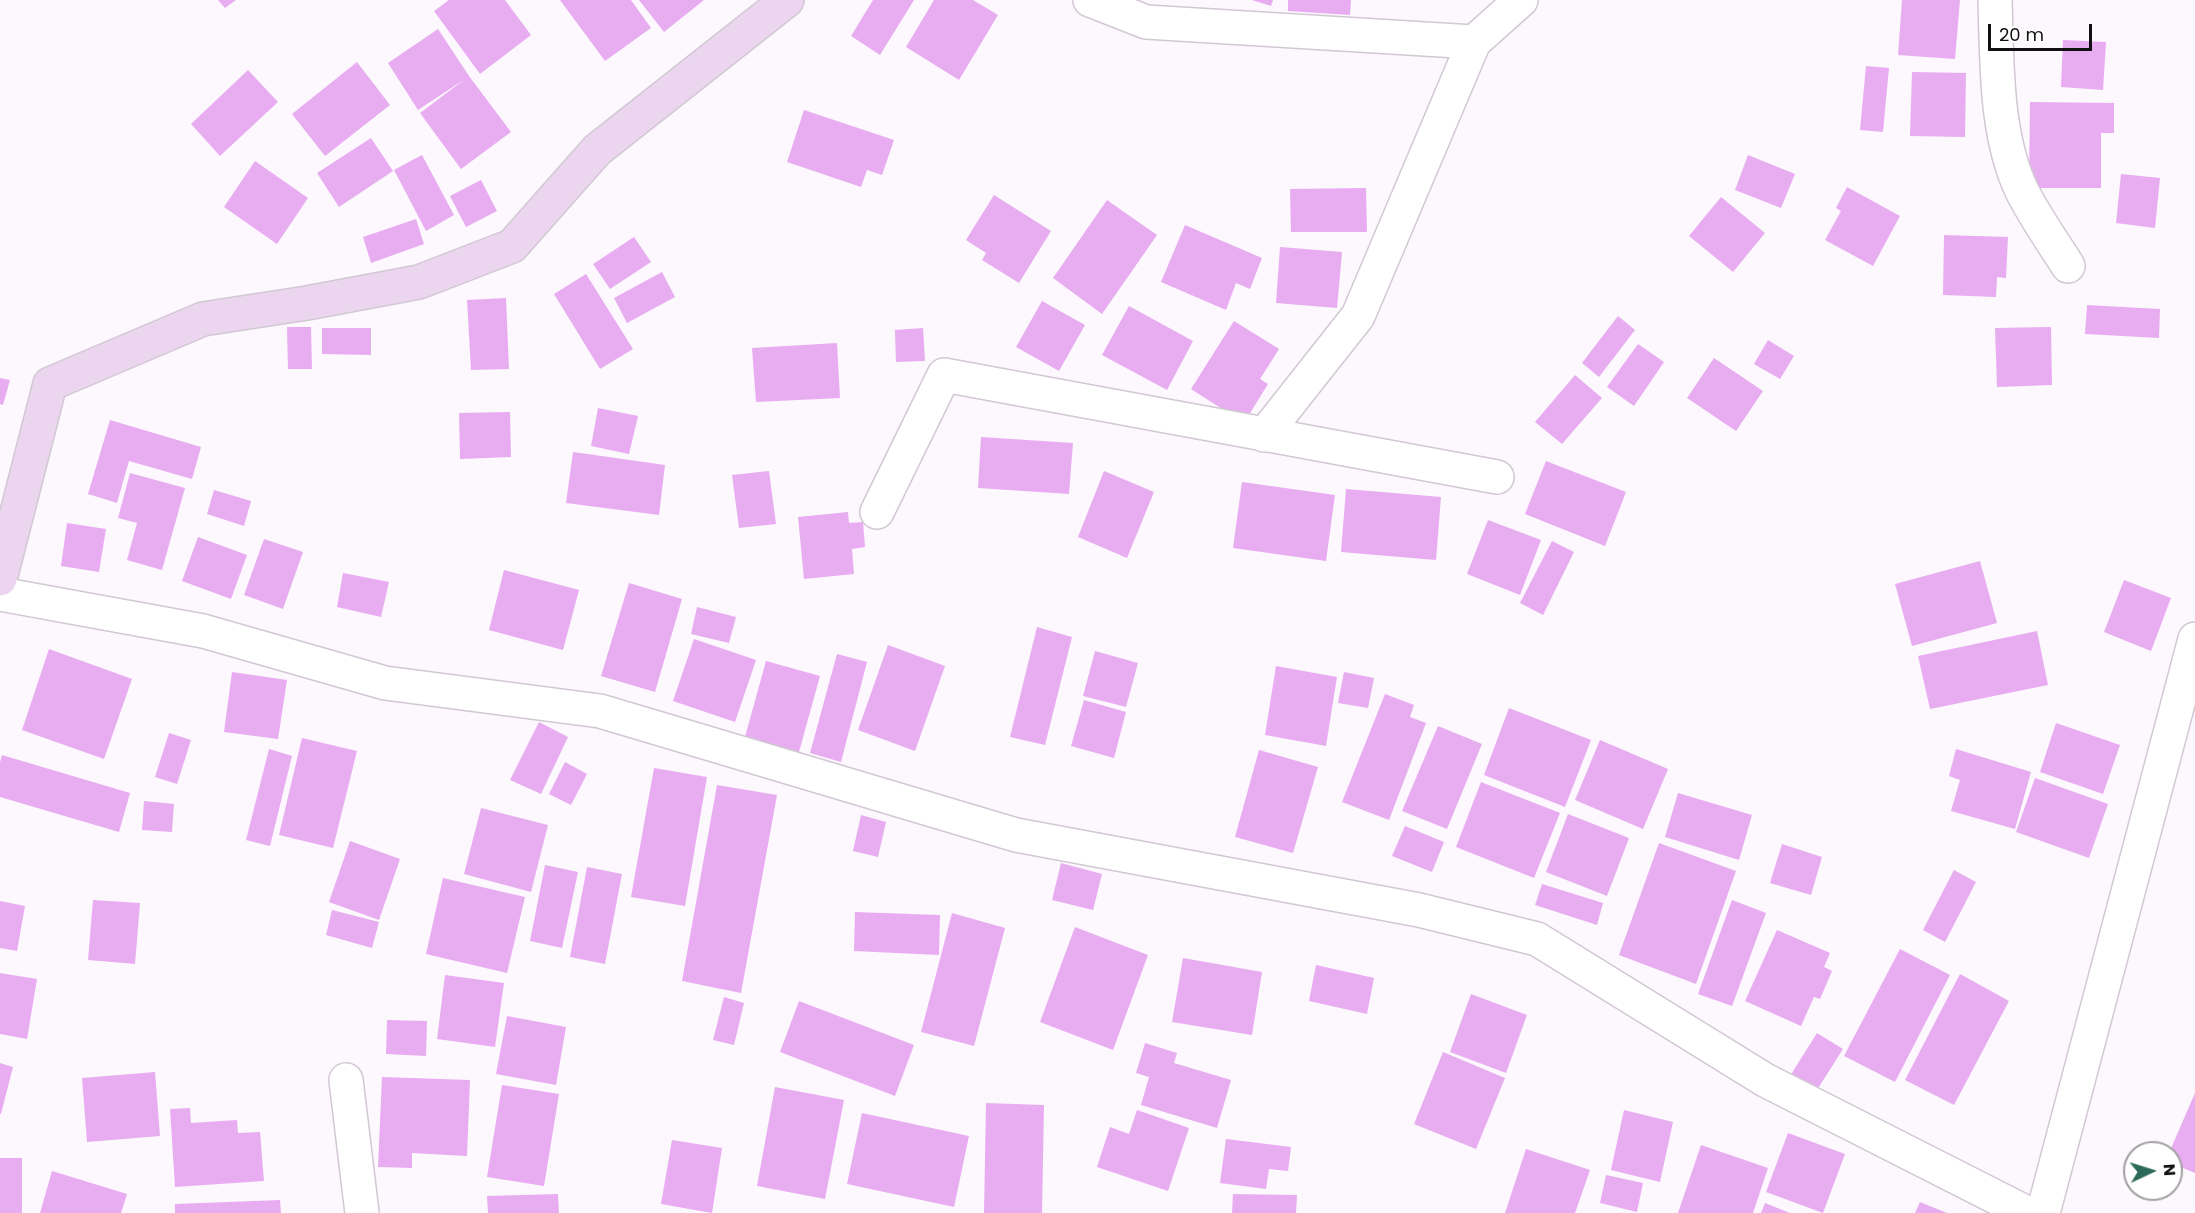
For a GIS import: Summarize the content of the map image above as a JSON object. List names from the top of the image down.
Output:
{
  "scale_bar": "20 m",
  "north": "right"
}
